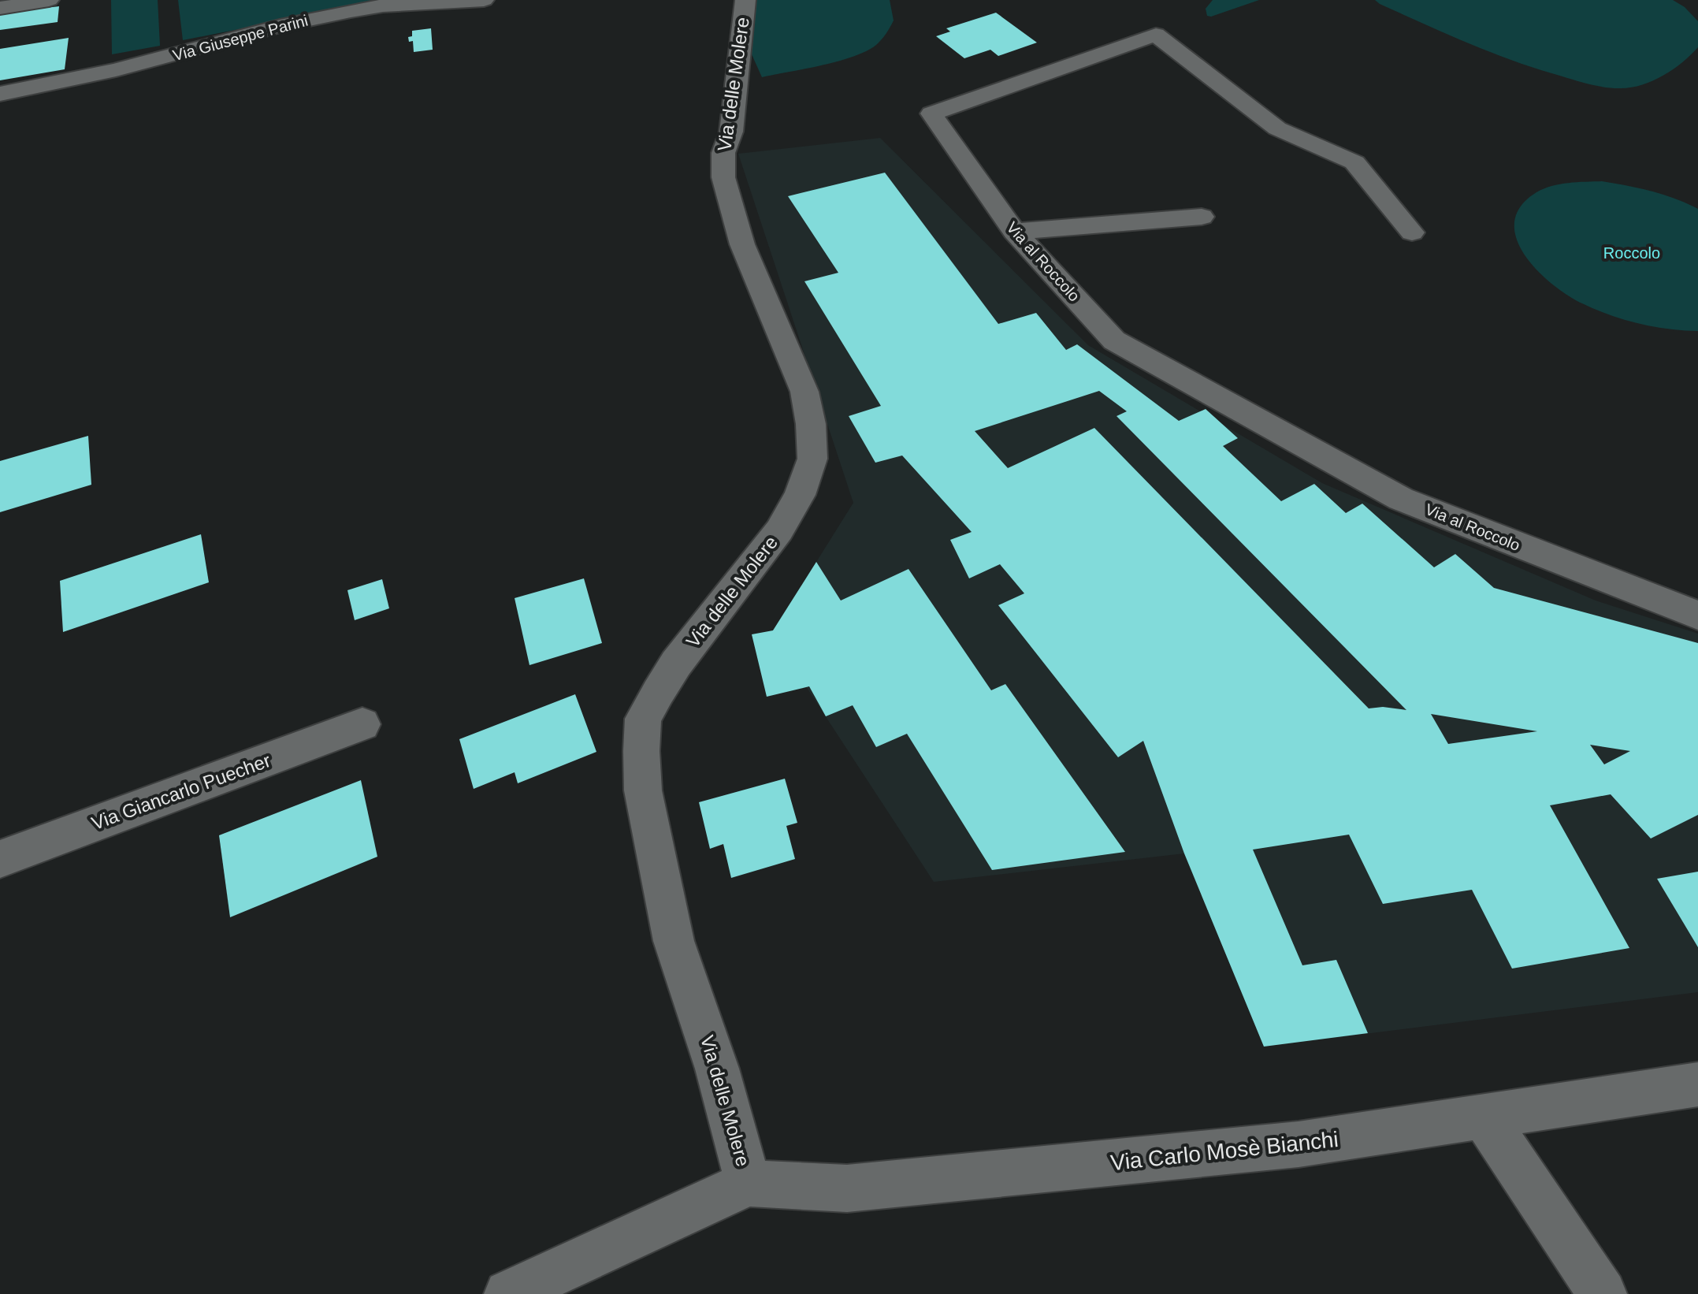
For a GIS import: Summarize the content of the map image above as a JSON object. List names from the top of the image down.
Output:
{
  "streets": {
    "street": [
      "Via Giuseppe Parini",
      "Via delle Molere",
      "Via al Roccolo",
      "Via Giancarlo Puecher",
      "Via Carlo Mosè Bianchi"
    ]
  },
  "crossings": [
    ["Via delle Molere", "Via Carlo Mosè Bianchi"]
  ],
  "parks": ["Roccolo"]
}
